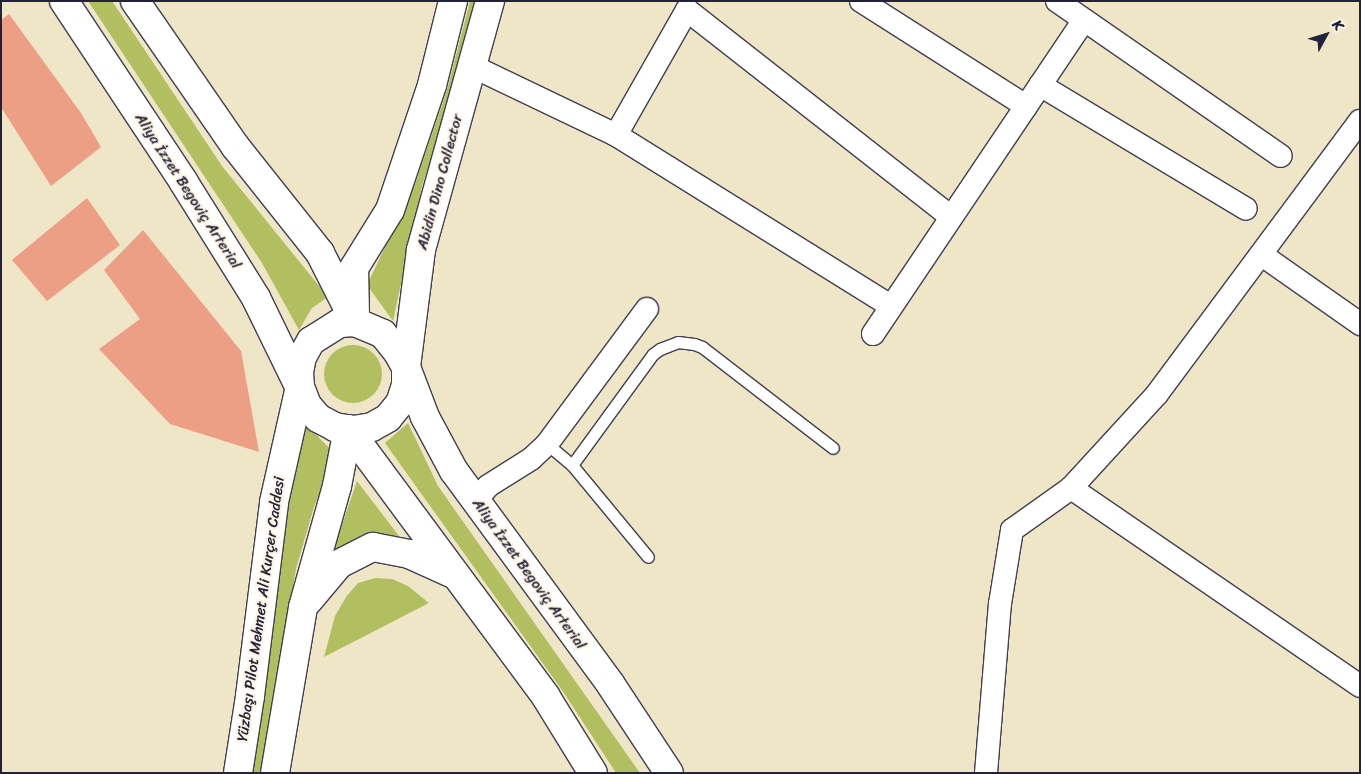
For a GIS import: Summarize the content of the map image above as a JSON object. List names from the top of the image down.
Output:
{
  "streets": {
    "main road": ["Abidin Dino Collector", "Aliya İzzet Begoviç Arterial", "Yüzbaşı Pilot Mehmet Ali Kurçer Caddesi"]
  },
  "crossings": [
    ["Abidin Dino Collector", "Aliya İzzet Begoviç Arterial"],
    ["Abidin Dino Collector", "Yüzbaşı Pilot Mehmet Ali Kurçer Caddesi"],
    ["Aliya İzzet Begoviç Arterial", "Yüzbaşı Pilot Mehmet Ali Kurçer Caddesi"]
  ],
  "north": "top right"
}
